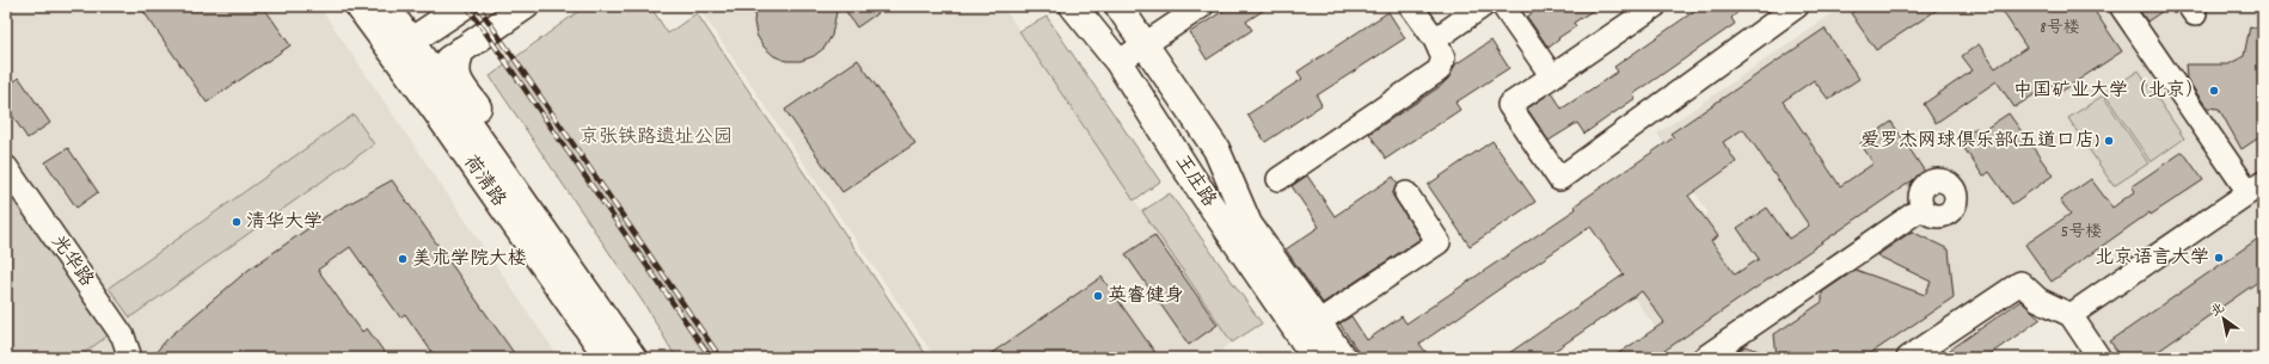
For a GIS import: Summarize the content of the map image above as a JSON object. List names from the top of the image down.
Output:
{
  "streets": {
    "main road": ["荷清路", "王庄路"],
    "street": ["光华路"]
  },
  "parks": ["京张铁路遗址公园"],
  "places": [
    "中国矿业大学（北京）",
    "爱罗杰网球俱乐部(五道口店)",
    "清华大学",
    "北京语言大学",
    "美术学院大楼",
    "英睿健身"
  ],
  "house_numbers": ["8号楼", "5号楼"],
  "north": "top left"
}
